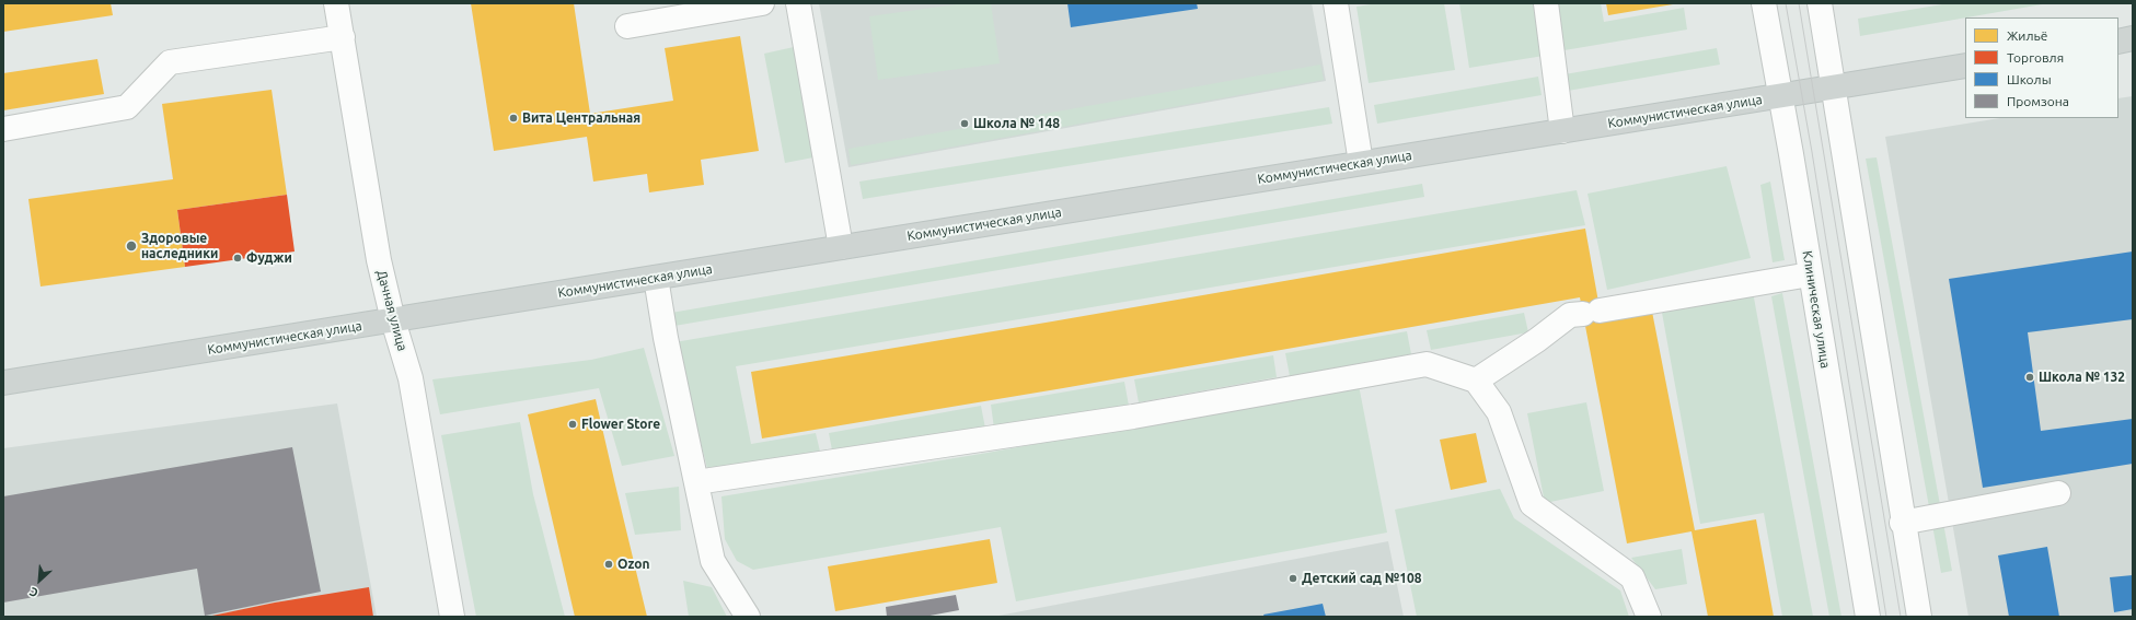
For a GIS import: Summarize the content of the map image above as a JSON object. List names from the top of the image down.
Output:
{
  "streets": {
    "main road": ["Коммунистическая улица"],
    "street": ["Клиническая улица", "Дачная улица"]
  },
  "crossings": [
    ["Коммунистическая улица", "Клиническая улица"],
    ["Коммунистическая улица", "Дачная улица"]
  ],
  "places": [
    "Вита Центральная",
    "Школа № 148",
    "Здоровые наследники",
    "Фуджи",
    "Школа № 132",
    "Flower Store",
    "Ozon",
    "Детский сад №108"
  ],
  "legend": [
    "Жильё",
    "Торговля",
    "Школы",
    "Промзона"
  ],
  "north": "bottom left"
}
